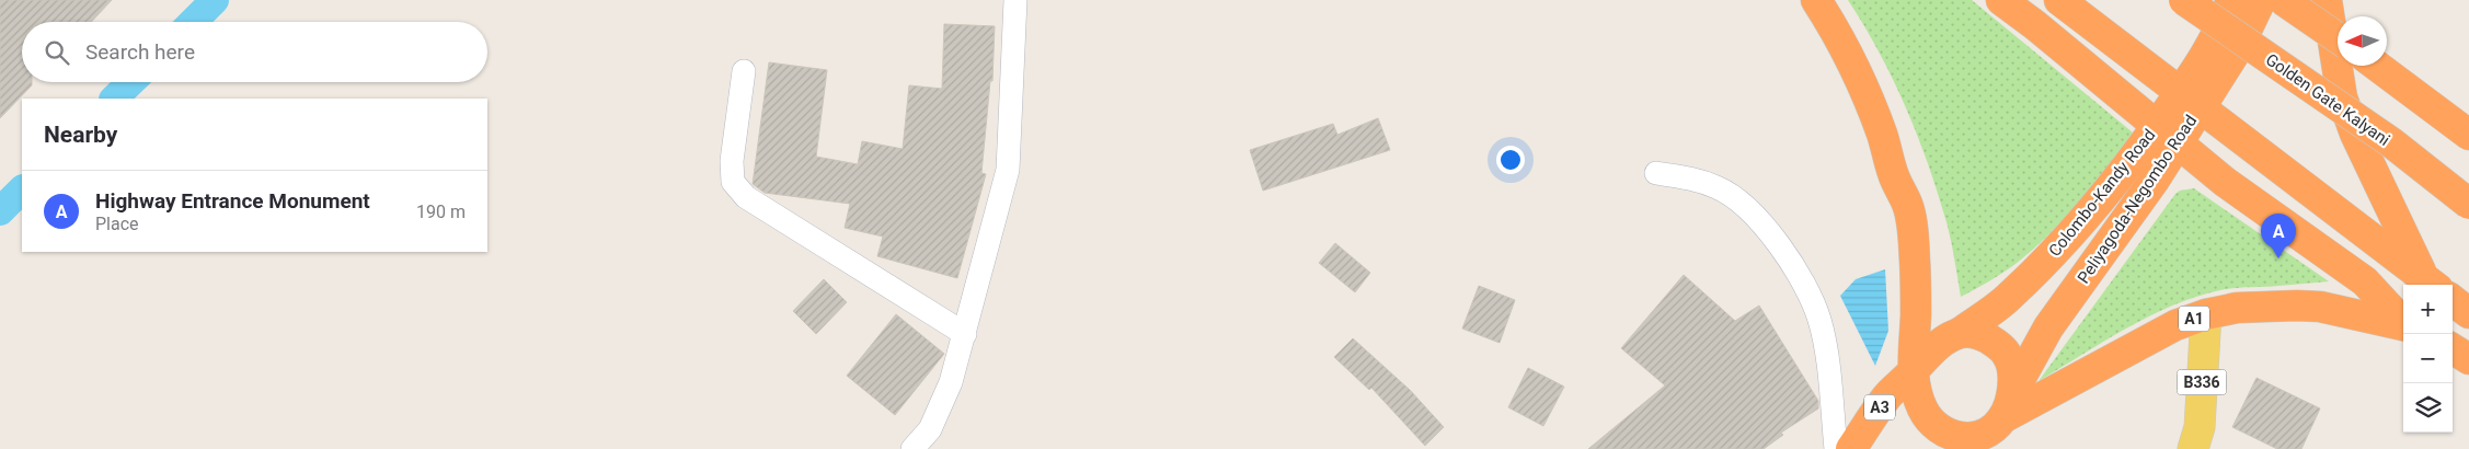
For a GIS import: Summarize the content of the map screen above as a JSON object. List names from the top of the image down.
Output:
{
  "streets": {
    "highway": [
      "Golden Gate Kalyani",
      "Colombo-Kandy Road",
      "Peliyagoda-Negombo Road",
      "A1",
      "A3"
    ],
    "main road": ["B336"]
  },
  "crossings": [
    ["Colombo-Kandy Road", "Peliyagoda-Negombo Road"],
    ["Colombo-Kandy Road", "A1"],
    ["Colombo-Kandy Road", "A3"],
    ["Peliyagoda-Negombo Road", "A1"],
    ["Peliyagoda-Negombo Road", "A3"],
    ["A1", "B336"],
    ["A1", "A3"]
  ],
  "north": "left",
  "page": {
    "search": "Search here",
    "heading": "Nearby",
    "list": [
      {
        "mark": "A",
        "name": "Highway Entrance Monument",
        "note": "Place",
        "value": "190 m"
      }
    ],
    "pins": "A",
    "map_buttons": ["+", "−"]
  }
}
